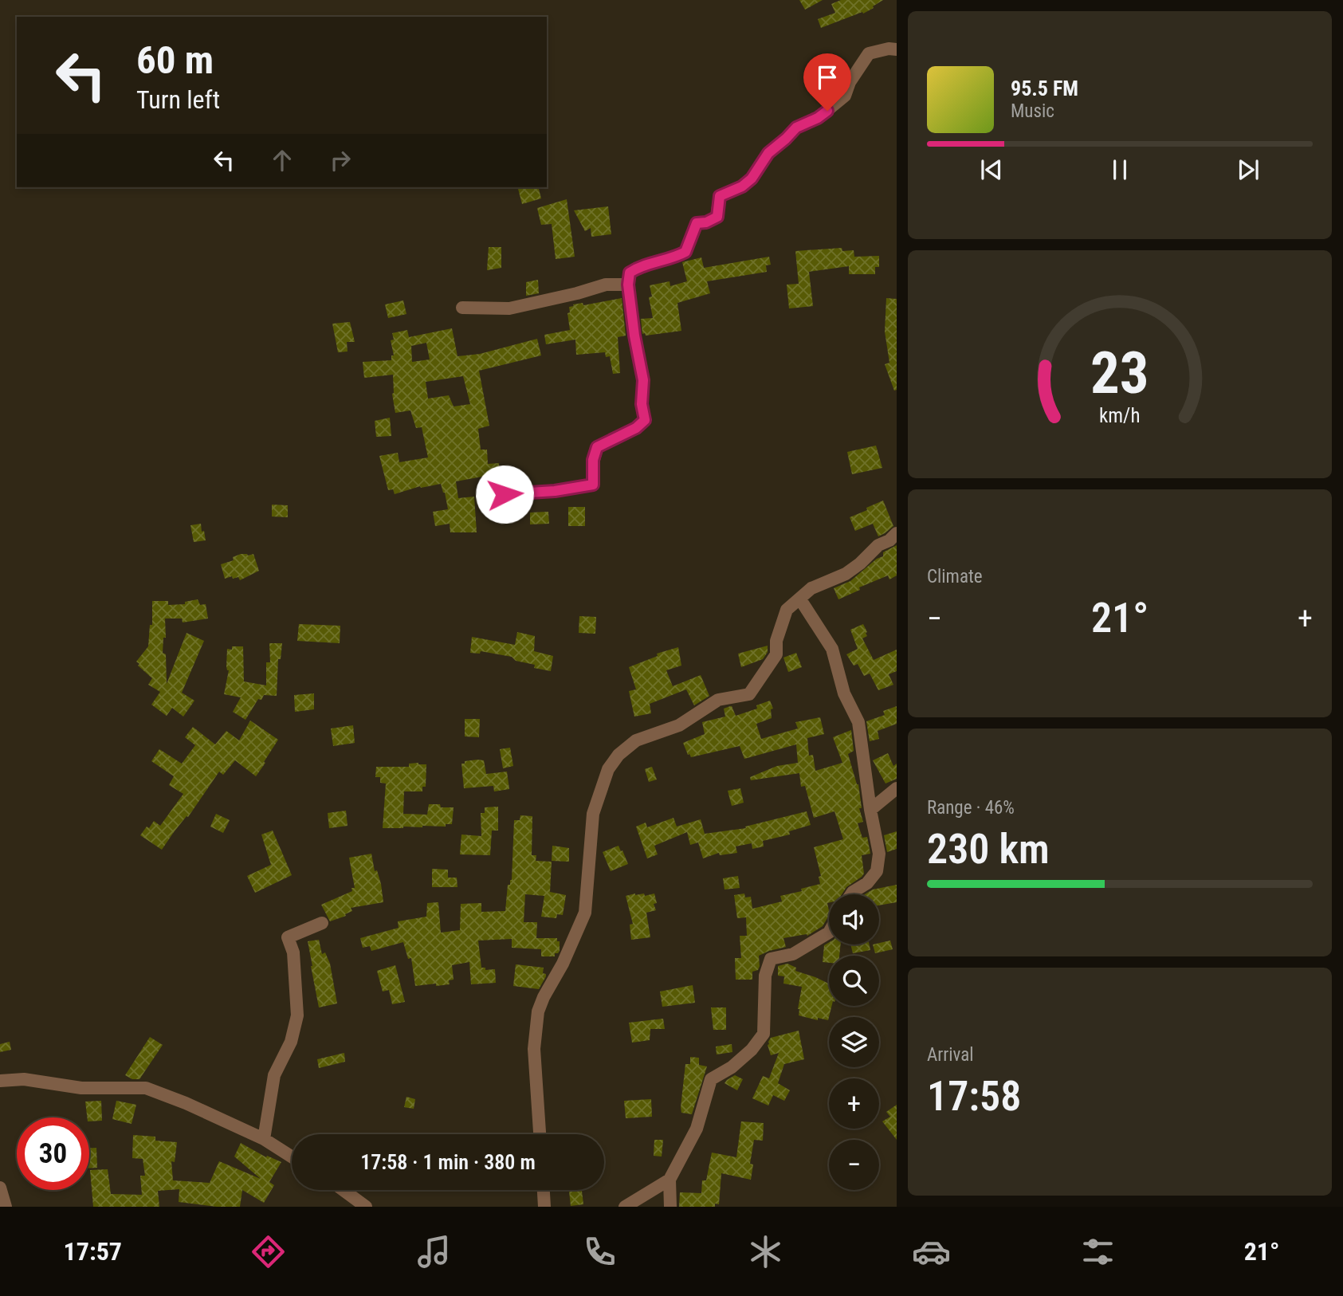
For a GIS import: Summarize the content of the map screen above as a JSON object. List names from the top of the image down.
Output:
{
  "page": {
    "turn": ["60 m", "Turn left"],
    "song": ["95.5 FM", "Music"],
    "tile": [
      "Climate",
      ["Range · 46%", "230 km"],
      ["Arrival", "17:58"]
    ],
    "heat": ["−", "21°", "+"],
    "map_buttons": ["+", "−"],
    "limit": "30",
    "trip": "17:58 · 1 min · 380 m",
    "tabs": ["17:57", "21°"],
    "gauge": ["23", "km/h"]
  }
}
